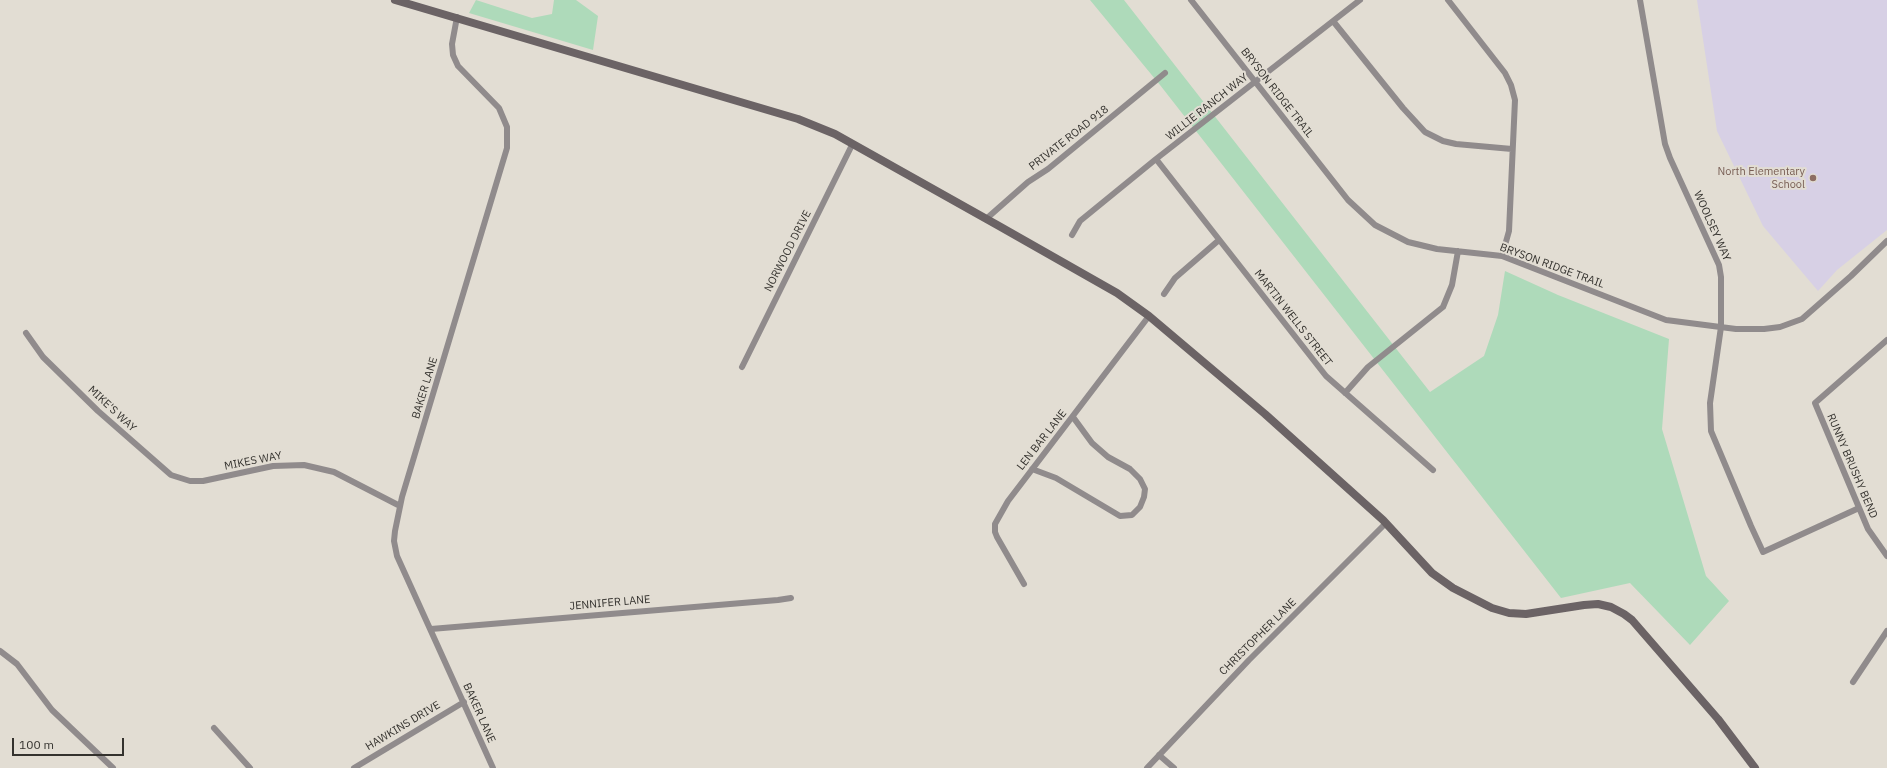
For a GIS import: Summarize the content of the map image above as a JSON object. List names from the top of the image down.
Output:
{
  "streets": {
    "street": [
      "BRYSON RIDGE TRAIL",
      "WILLIE RANCH WAY",
      "PRIVATE ROAD 918",
      "WOOLSEY WAY",
      "NORWOOD DRIVE",
      "MARTIN WELLS STREET",
      "BAKER LANE",
      "MIKE'S WAY",
      "LEN BAR LANE",
      "MIKES WAY",
      "RUNNY BRUSHY BEND",
      "JENNIFER LANE",
      "CHRISTOPHER LANE",
      "HAWKINS DRIVE"
    ]
  },
  "crossings": [
    ["BRYSON RIDGE TRAIL", "WILLIE RANCH WAY"],
    ["BRYSON RIDGE TRAIL", "WOOLSEY WAY"],
    ["WILLIE RANCH WAY", "MARTIN WELLS STREET"],
    ["WOOLSEY WAY", "RUNNY BRUSHY BEND"],
    ["BAKER LANE", "MIKES WAY"],
    ["BAKER LANE", "JENNIFER LANE"],
    ["BAKER LANE", "HAWKINS DRIVE"],
    ["MIKE'S WAY", "MIKES WAY"]
  ],
  "places": ["North Elementary School"],
  "scale_bar": "100 m"
}
